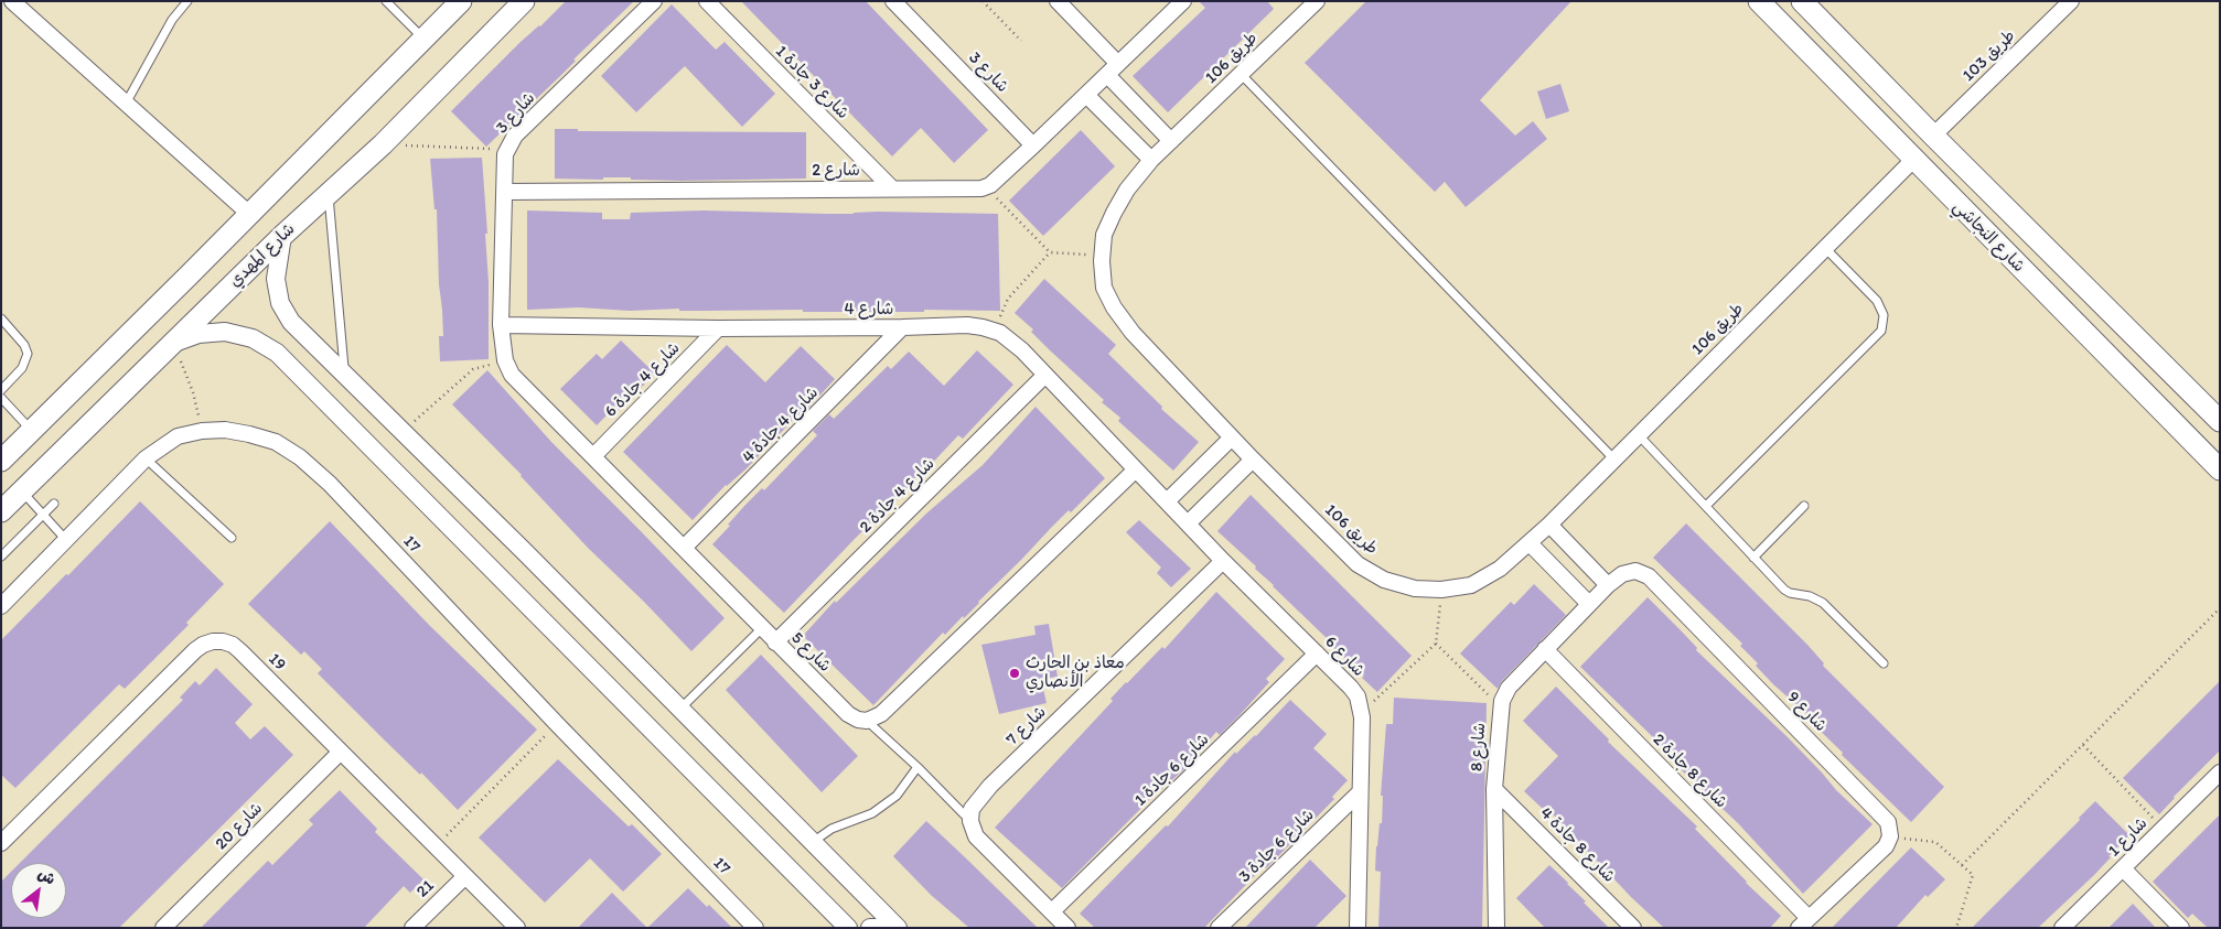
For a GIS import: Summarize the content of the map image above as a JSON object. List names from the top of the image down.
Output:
{
  "streets": {
    "main road": ["شارع النجاشي", "شارع المهدي"],
    "street": [
      "طريق 103",
      "طريق 106",
      "شارع 3",
      "شارع 3 جادة 1",
      "شارع 2",
      "شارع 4",
      "شارع 4 جادة 6",
      "شارع 4 جادة 4",
      "شارع 4 جادة 2",
      "17",
      "شارع 5",
      "شارع 6",
      "19",
      "شارع 9",
      "شارع 7",
      "شارع 8",
      "شارع 6 جادة 1",
      "شارع 8 جادة 2",
      "شارع 20",
      "شارع 1",
      "شارع 8 جادة 4",
      "شارع 6 جادة 3",
      "21"
    ]
  },
  "crossings": [
    ["طريق 103", "شارع النجاشي"],
    ["طريق 106", "شارع النجاشي"],
    ["شارع 3", "شارع 2"],
    ["شارع 3", "شارع 4"],
    ["شارع 3", "شارع 5"],
    ["شارع 3 جادة 1", "شارع 2"],
    ["شارع 4", "شارع 4 جادة 6"],
    ["شارع 4", "شارع 4 جادة 4"],
    ["شارع 4", "شارع 4 جادة 2"],
    ["شارع 4", "شارع 5"],
    ["شارع 4", "شارع 6"],
    ["شارع 4 جادة 6", "شارع 5"],
    ["شارع 4 جادة 4", "شارع 5"],
    ["شارع 4 جادة 2", "شارع 5"],
    ["شارع 6", "شارع 7"],
    ["شارع 6", "شارع 6 جادة 1"],
    ["شارع 6", "شارع 6 جادة 3"],
    ["19", "شارع 20"],
    ["19", "21"],
    ["شارع 9", "شارع 8"],
    ["شارع 8", "شارع 8 جادة 2"],
    ["شارع 8", "شارع 8 جادة 4"]
  ],
  "places": ["معاذ بن الحارث الأنصاري"],
  "north": "top right"
}
